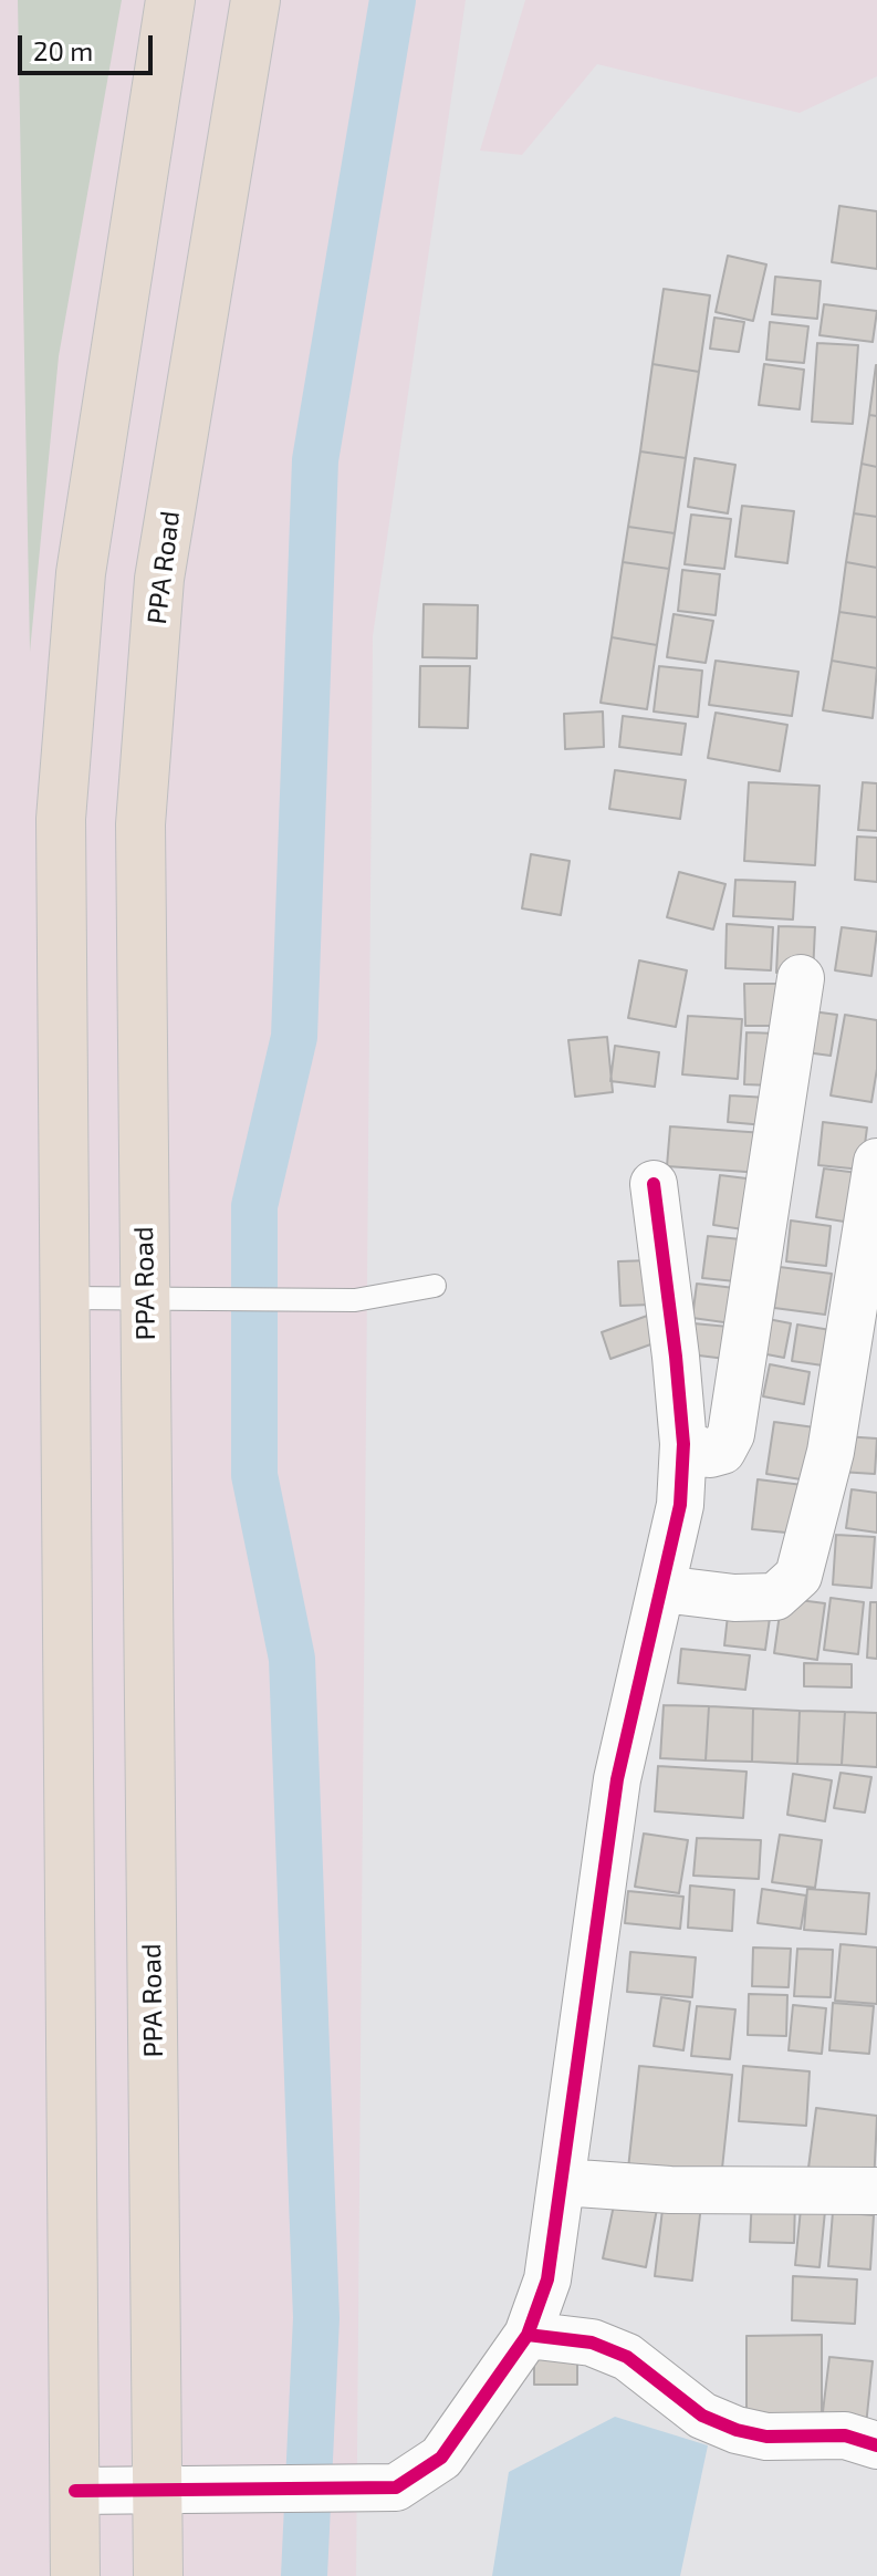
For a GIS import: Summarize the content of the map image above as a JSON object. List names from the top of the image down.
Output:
{
  "streets": {
    "highway": ["PPA Road"]
  },
  "scale_bar": "20 m"
}
